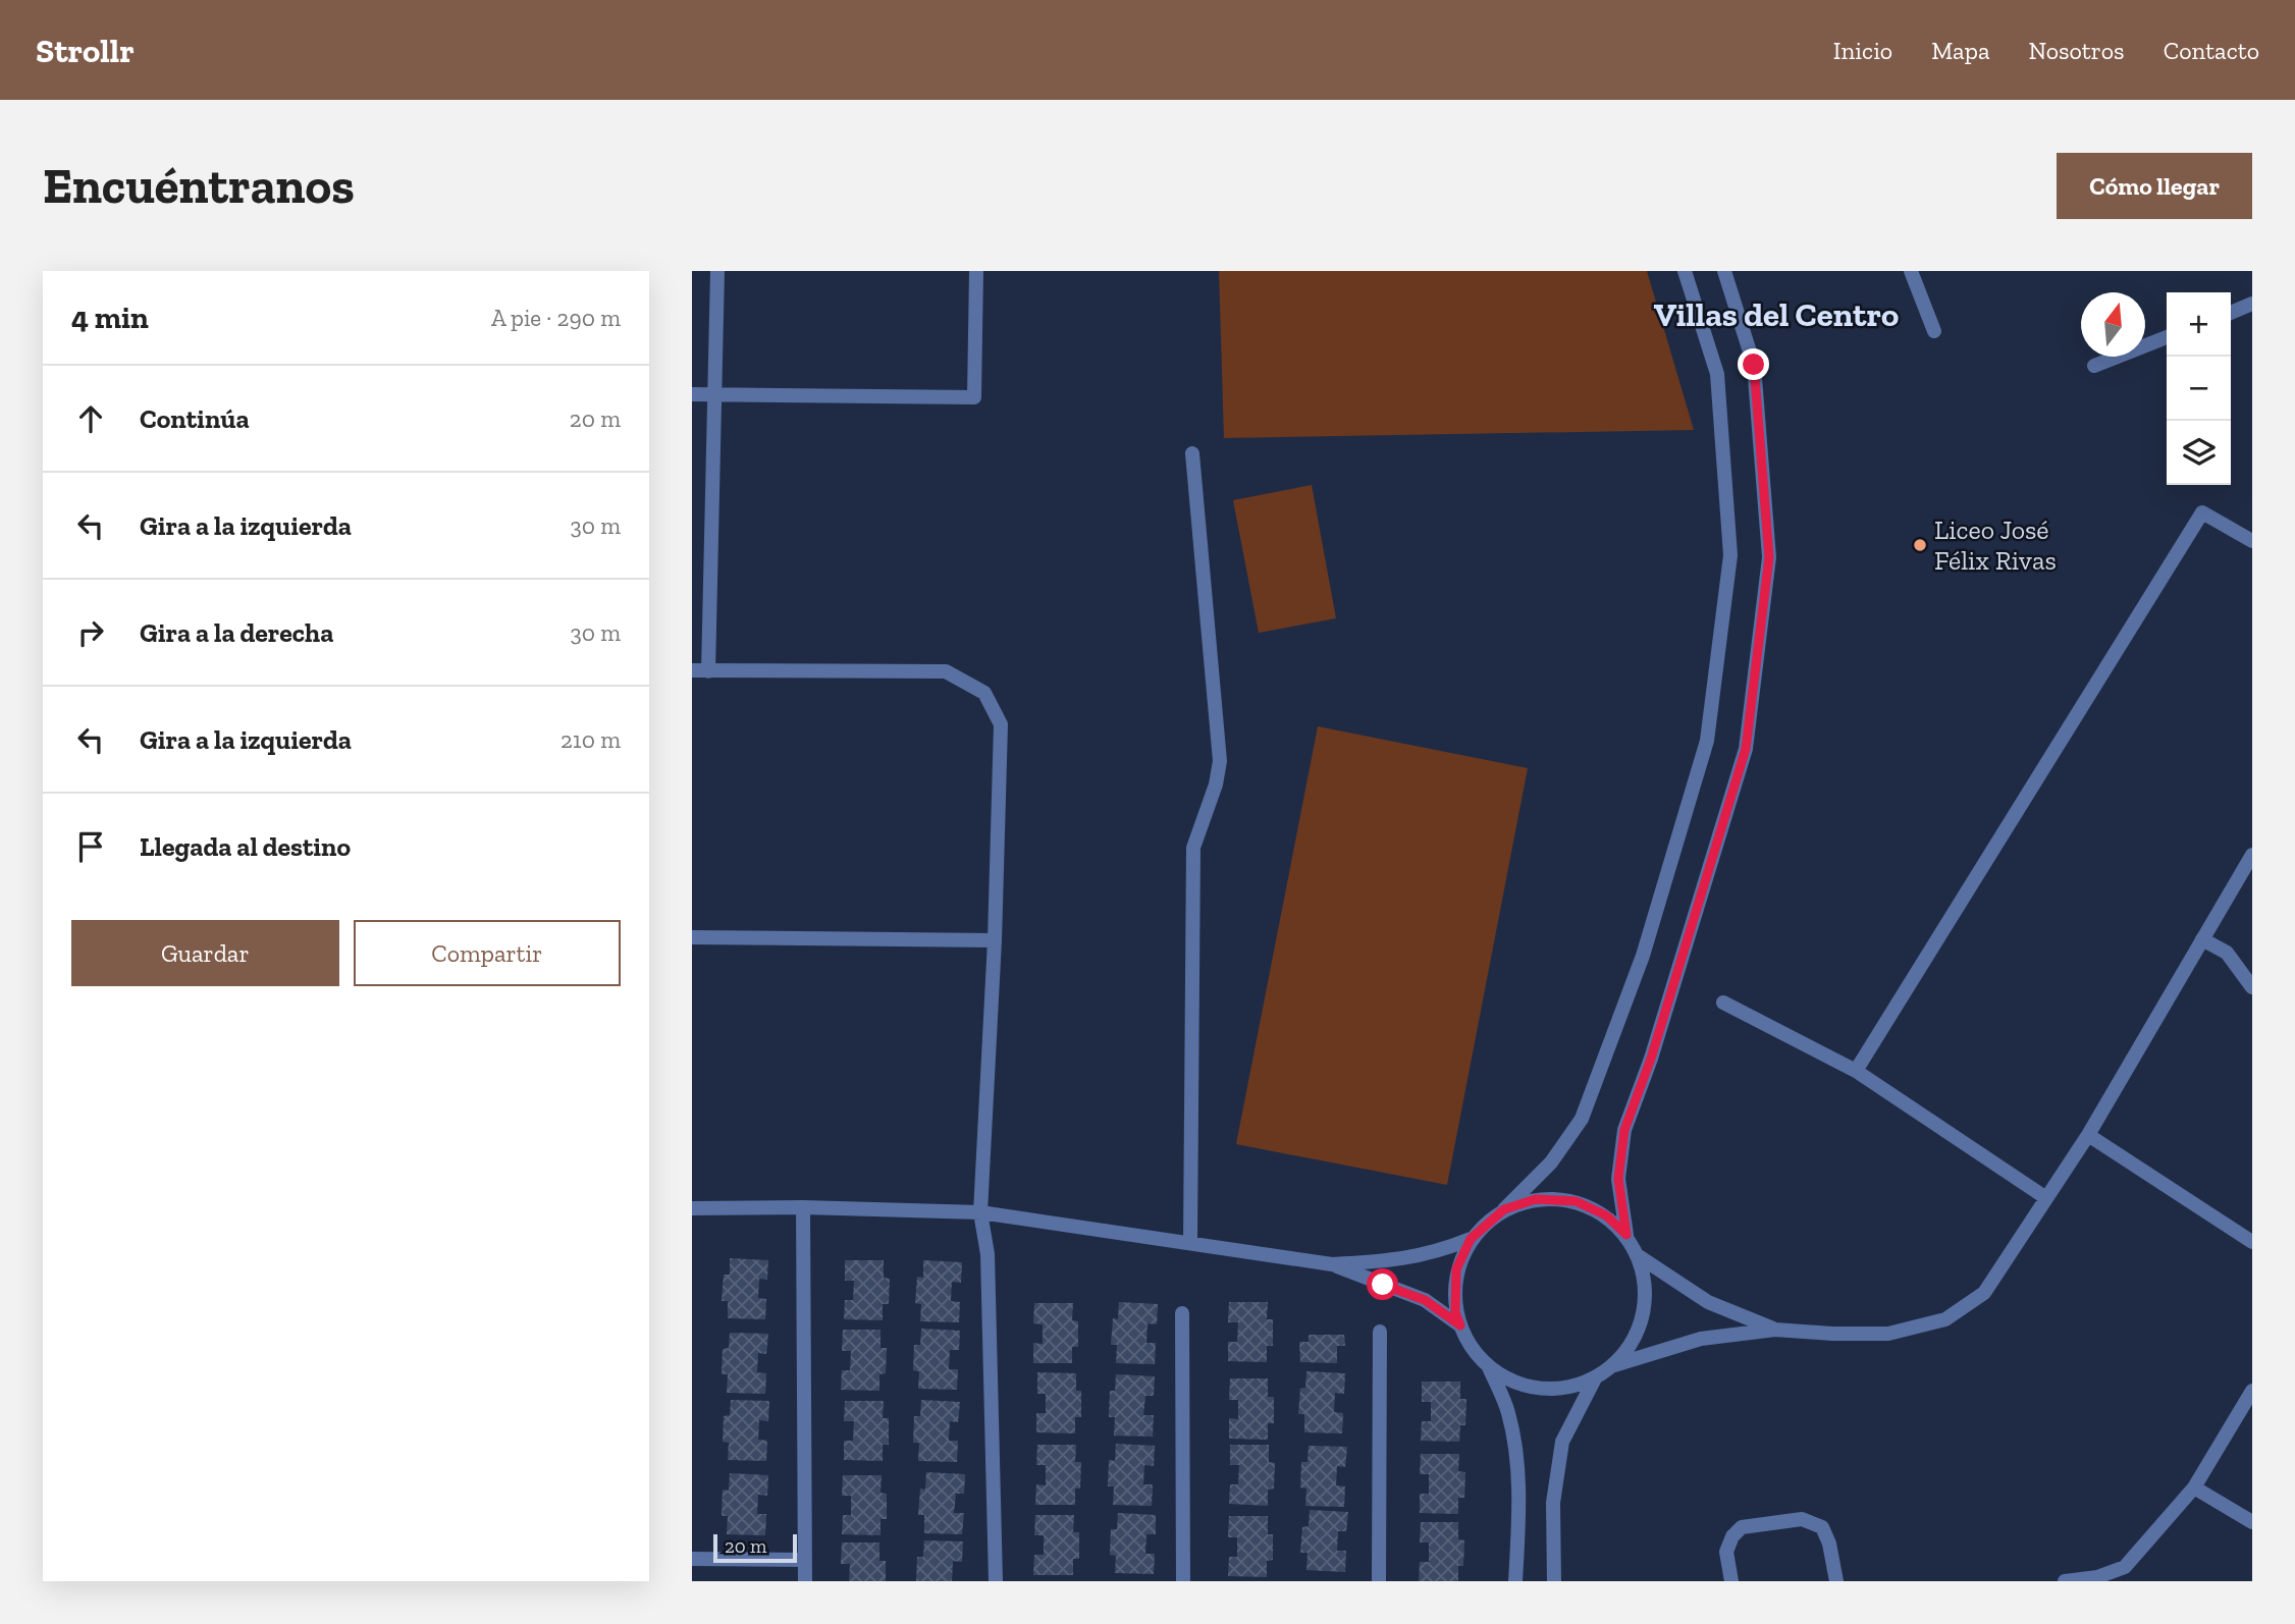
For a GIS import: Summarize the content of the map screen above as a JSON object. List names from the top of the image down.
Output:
{
  "districts": ["Villas del Centro"],
  "places": ["Liceo José Félix Rivas"],
  "scale_bar": "20 m",
  "north": "top",
  "page": {
    "header": "Strollr",
    "nav": [
      "Inicio",
      "Mapa",
      "Nosotros",
      "Contacto"
    ],
    "buttons": [
      "Cómo llegar",
      ["Guardar", "Compartir"]
    ],
    "title": "Encuéntranos",
    "heading": ["4 min", "A pie · 290 m"],
    "map_buttons": ["+", "−"],
    "list": [
      ["Continúa", "20 m"],
      ["Gira a la izquierda", "30 m"],
      ["Gira a la derecha", "30 m"],
      ["Gira a la izquierda", "210 m"],
      "Llegada al destino"
    ],
    "scale": "20 m"
  }
}
